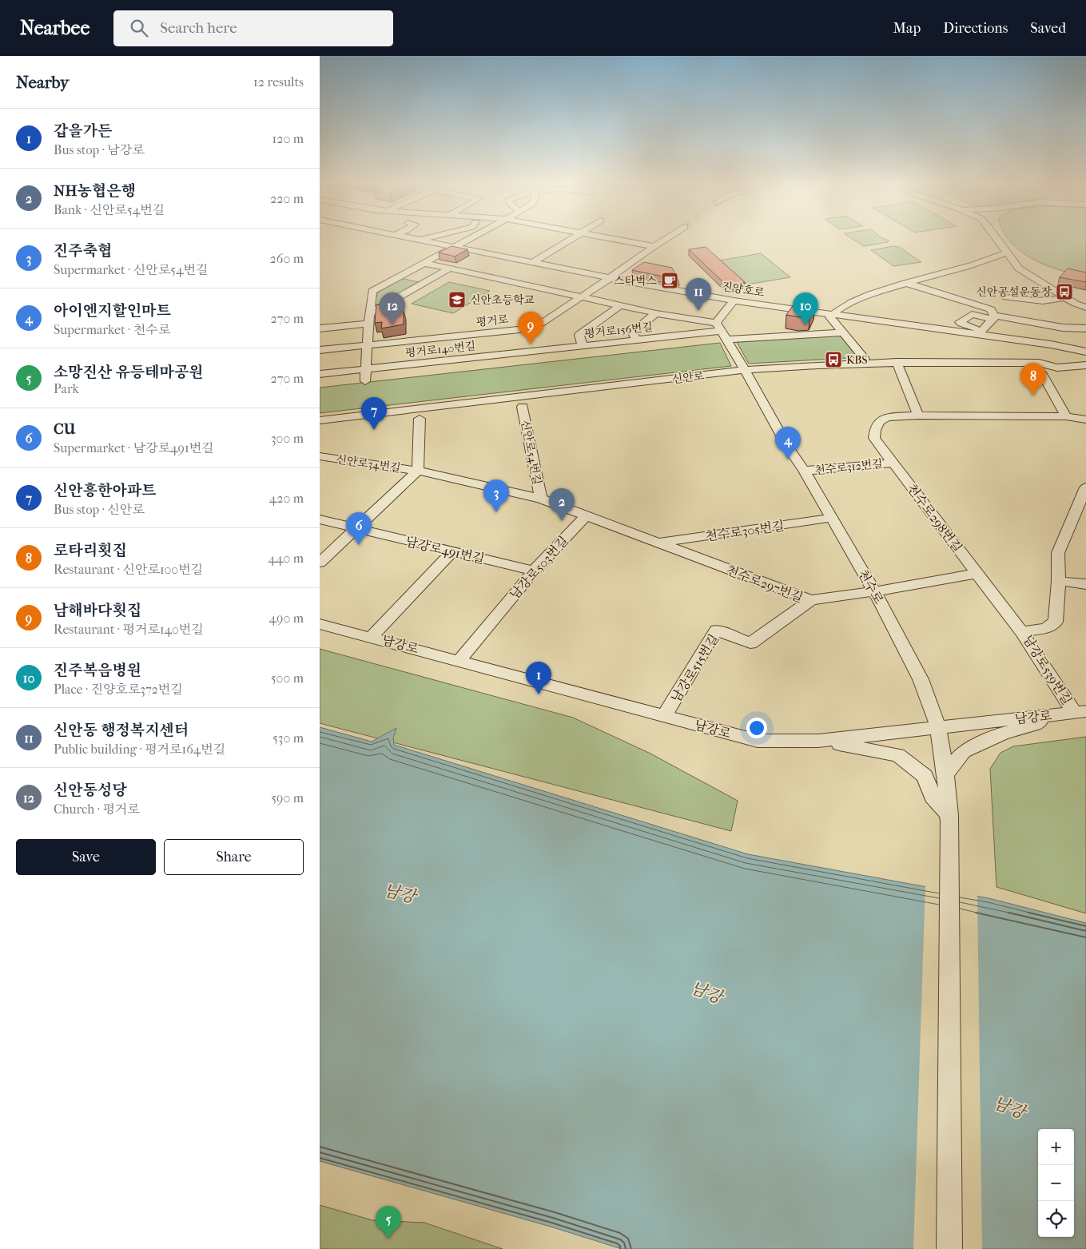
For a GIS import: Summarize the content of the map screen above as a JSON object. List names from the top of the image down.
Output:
{
  "streets": {
    "street": [
      "진양호로",
      "평거로",
      "평거로156번길",
      "평거로140번길",
      "신안로",
      "신안로54번길",
      "신안로34번길",
      "천수로312번길",
      "천수로298번길",
      "천수로305번길",
      "남강로491번길",
      "남강로503번길",
      "천수로297번길",
      "천수로",
      "남강로",
      "남강로515번길",
      "남강로539번길"
    ]
  },
  "crossings": [
    ["진양호로", "평거로"],
    ["평거로", "평거로156번길"],
    ["평거로", "평거로140번길"],
    ["평거로156번길", "평거로140번길"],
    ["평거로156번길", "천수로"],
    ["신안로", "신안로54번길"],
    ["신안로", "천수로"],
    ["신안로54번길", "신안로34번길"],
    ["신안로54번길", "남강로503번길"],
    ["천수로312번길", "천수로298번길"],
    ["천수로312번길", "천수로"],
    ["천수로298번길", "남강로539번길"],
    ["천수로305번길", "천수로297번길"],
    ["천수로305번길", "천수로"],
    ["남강로491번길", "남강로503번길"],
    ["남강로491번길", "남강로"],
    ["남강로503번길", "남강로"],
    ["천수로297번길", "천수로"],
    ["천수로297번길", "남강로515번길"],
    ["천수로", "남강로"],
    ["남강로", "남강로515번길"],
    ["남강로", "남강로539번길"]
  ],
  "water": ["남강"],
  "places": {
    "cafe": ["스타벅스"],
    "bus stop": ["신안공설운동장", "KBS"],
    "school or university": ["신안초등학교"]
  },
  "page": {
    "header": "Nearbee",
    "search": "Search here",
    "nav": ["Map", "Directions", "Saved"],
    "heading": ["Nearby", "12 results"],
    "list": [
      {
        "mark": "1",
        "name": "갑을가든",
        "note": "Bus stop · 남강로",
        "value": "120 m"
      },
      {
        "mark": "2",
        "name": "NH농협은행",
        "note": "Bank · 신안로54번길",
        "value": "220 m"
      },
      {
        "mark": "3",
        "name": "진주축협",
        "note": "Supermarket · 신안로54번길",
        "value": "260 m"
      },
      {
        "mark": "4",
        "name": "아이엔지할인마트",
        "note": "Supermarket · 천수로",
        "value": "270 m"
      },
      {
        "mark": "5",
        "name": "소망진산 유등테마공원",
        "note": "Park",
        "value": "270 m"
      },
      {
        "mark": "6",
        "name": "CU",
        "note": "Supermarket · 남강로491번길",
        "value": "300 m"
      },
      {
        "mark": "7",
        "name": "신안흥한아파트",
        "note": "Bus stop · 신안로",
        "value": "420 m"
      },
      {
        "mark": "8",
        "name": "로타리횟집",
        "note": "Restaurant · 신안로100번길",
        "value": "440 m"
      },
      {
        "mark": "9",
        "name": "남해바다횟집",
        "note": "Restaurant · 평거로140번길",
        "value": "490 m"
      },
      {
        "mark": "10",
        "name": "진주복음병원",
        "note": "Place · 진양호로372번길",
        "value": "500 m"
      },
      {
        "mark": "11",
        "name": "신안동 행정복지센터",
        "note": "Public building · 평거로164번길",
        "value": "530 m"
      },
      {
        "mark": "12",
        "name": "신안동성당",
        "note": "Church · 평거로",
        "value": "590 m"
      }
    ],
    "pins": [
      "11",
      "10",
      "12",
      "9",
      "8",
      "7",
      "4",
      "3",
      "2",
      "6",
      "1",
      "5"
    ],
    "buttons": ["Save", "Share"],
    "map_buttons": ["+", "−"]
  }
}
